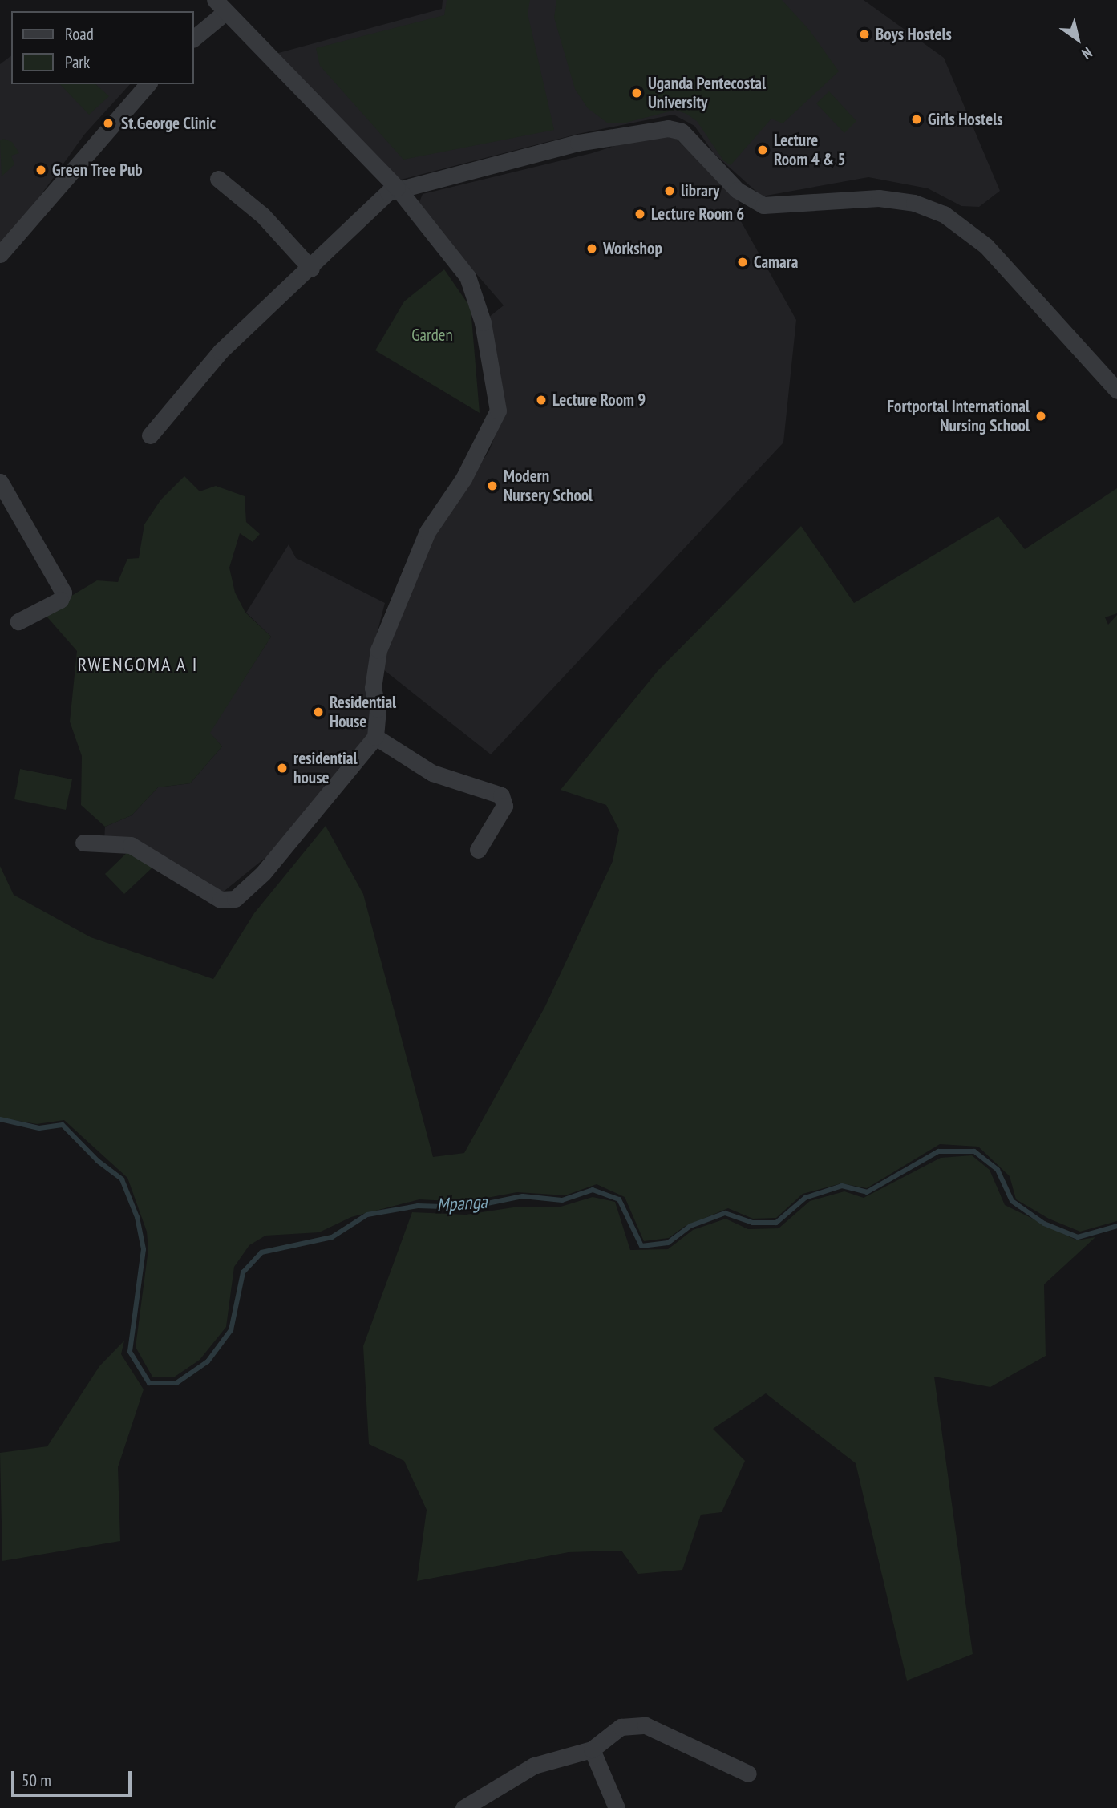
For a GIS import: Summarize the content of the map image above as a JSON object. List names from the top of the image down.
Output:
{
  "districts": ["RWENGOMA A I"],
  "water": ["Mpanga"],
  "parks": ["Garden"],
  "places": [
    "Boys Hostels",
    "Uganda Pentecostal University",
    "Girls Hostels",
    "St.George Clinic",
    "Lecture Room 4 & 5",
    "Green Tree Pub",
    "library",
    "Lecture Room 6",
    "Workshop",
    "Camara",
    "Lecture Room 9",
    "Fortportal International Nursing School",
    "Modern Nursery School",
    "Residential House",
    "residential house"
  ],
  "legend": ["Road", "Park"],
  "scale_bar": "50 m",
  "north": "bottom right"
}
